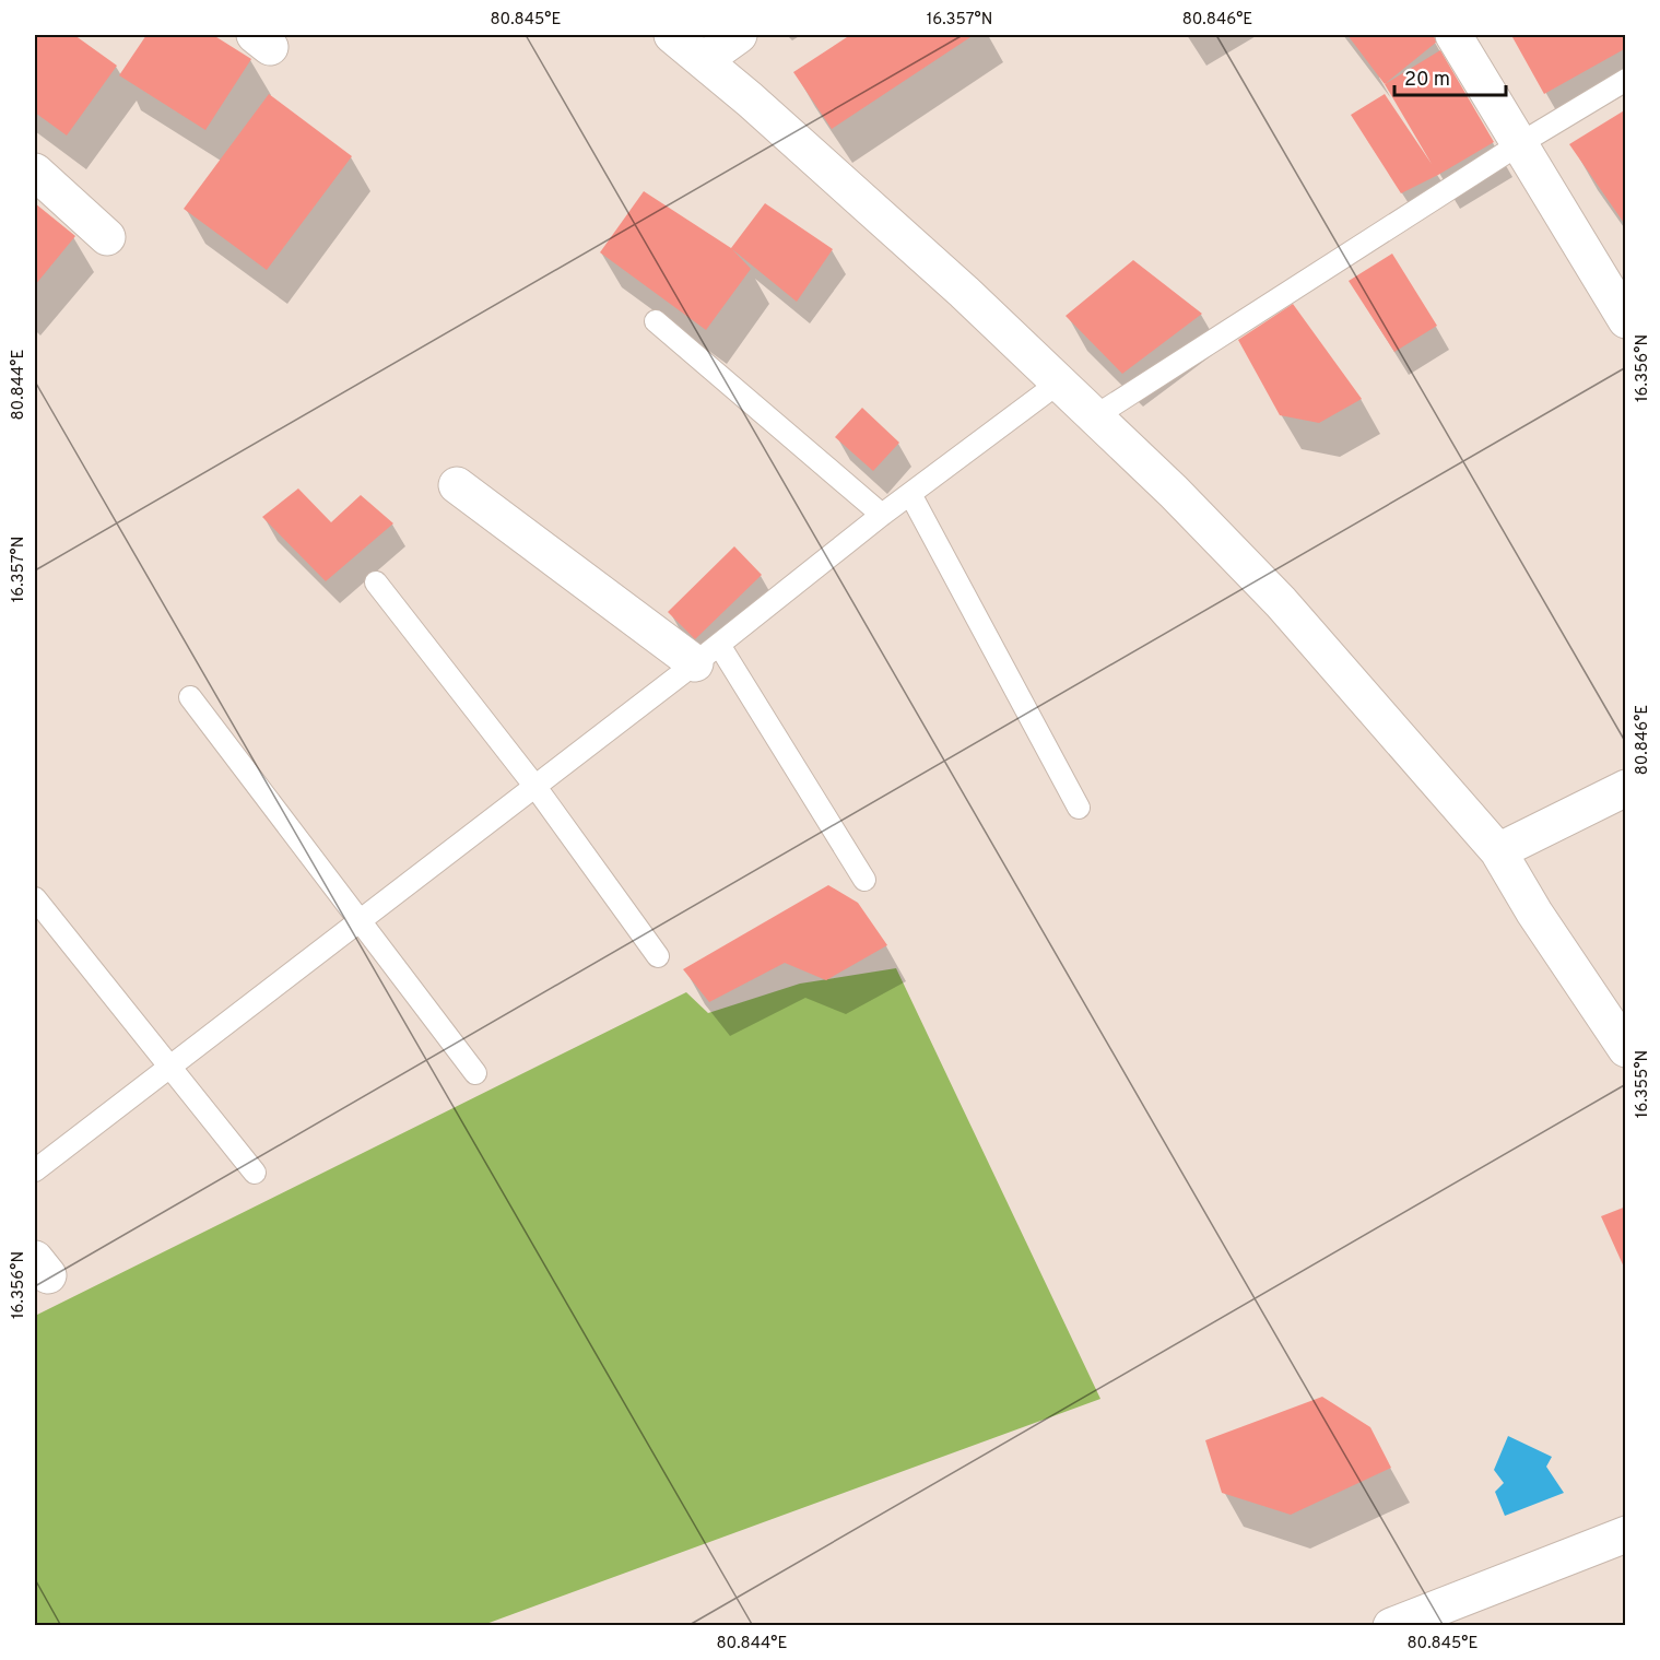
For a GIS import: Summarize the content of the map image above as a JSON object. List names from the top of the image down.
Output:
{
  "scale_bar": "20 m",
  "coordinates": [
    "80.845°E",
    "16.357°N",
    "80.846°E",
    "16.356°N",
    "80.844°E",
    "16.355°N"
  ]
}
